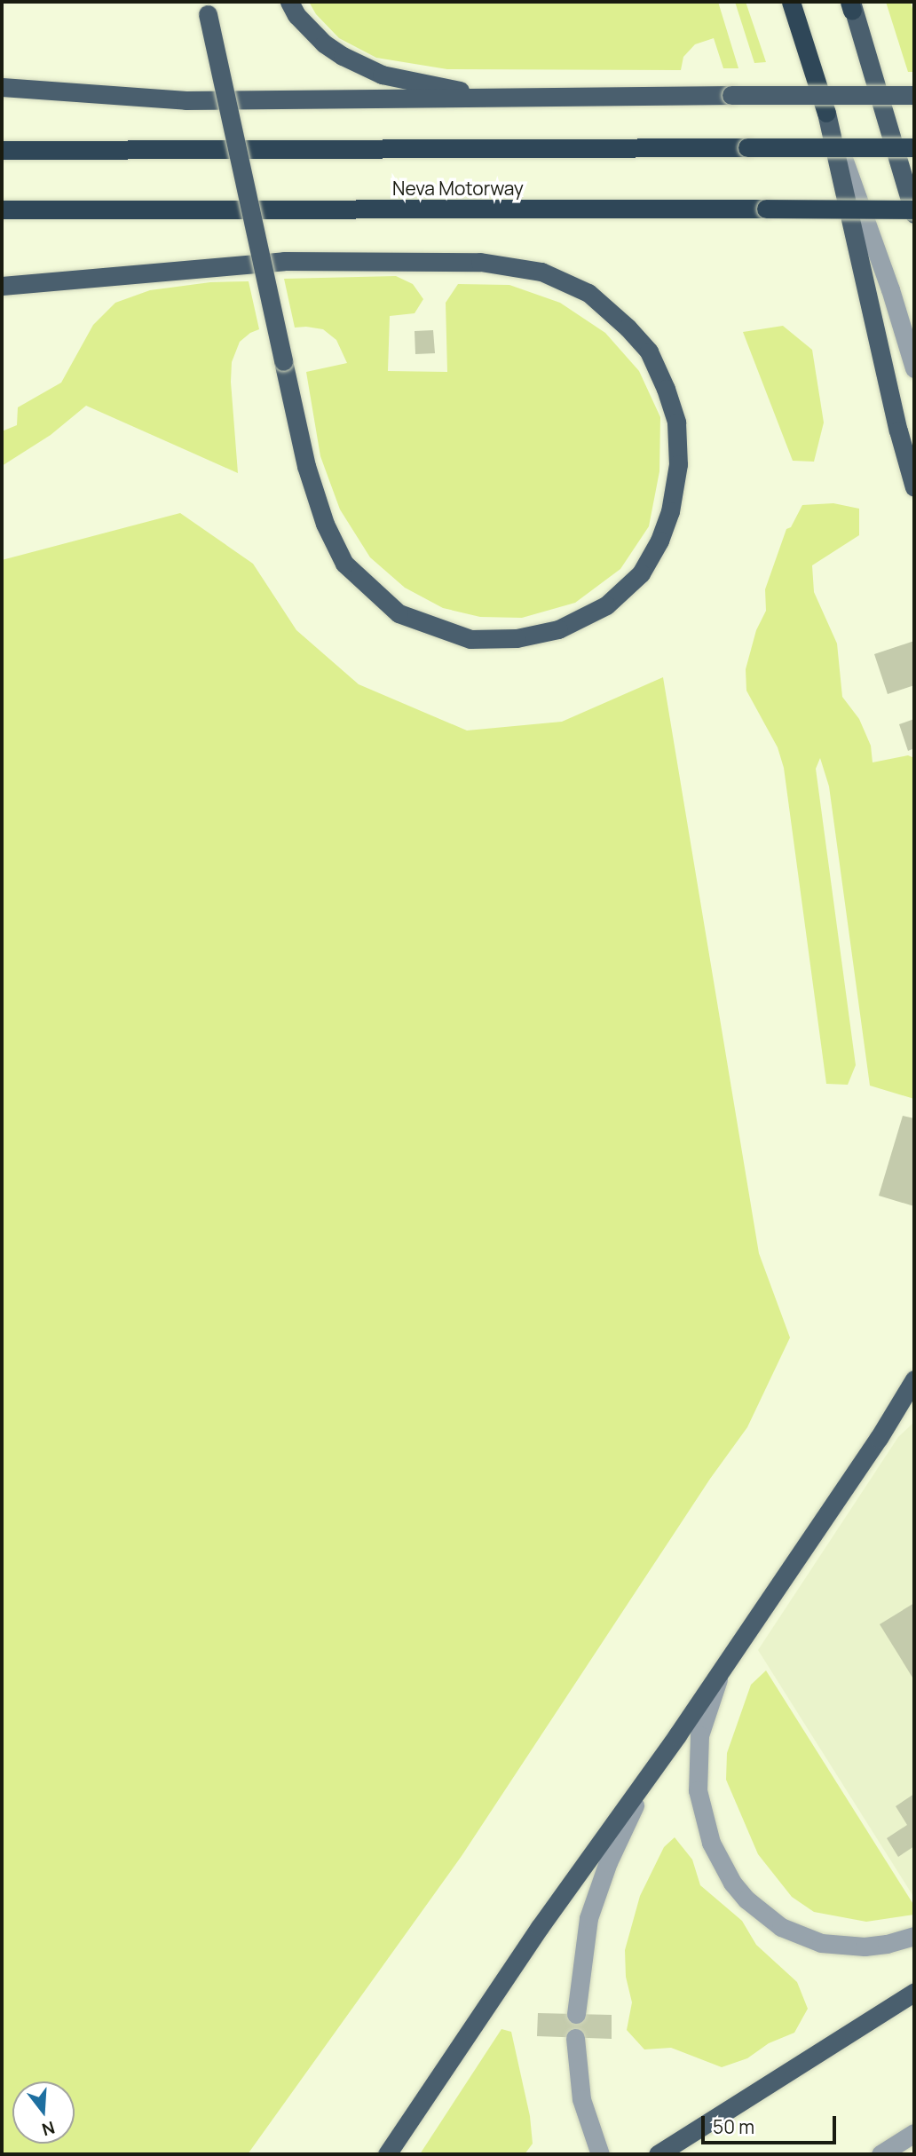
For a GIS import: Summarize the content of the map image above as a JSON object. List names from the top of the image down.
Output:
{
  "streets": {
    "highway": ["Neva Motorway"]
  },
  "scale_bar": "50 m",
  "north": "bottom"
}
